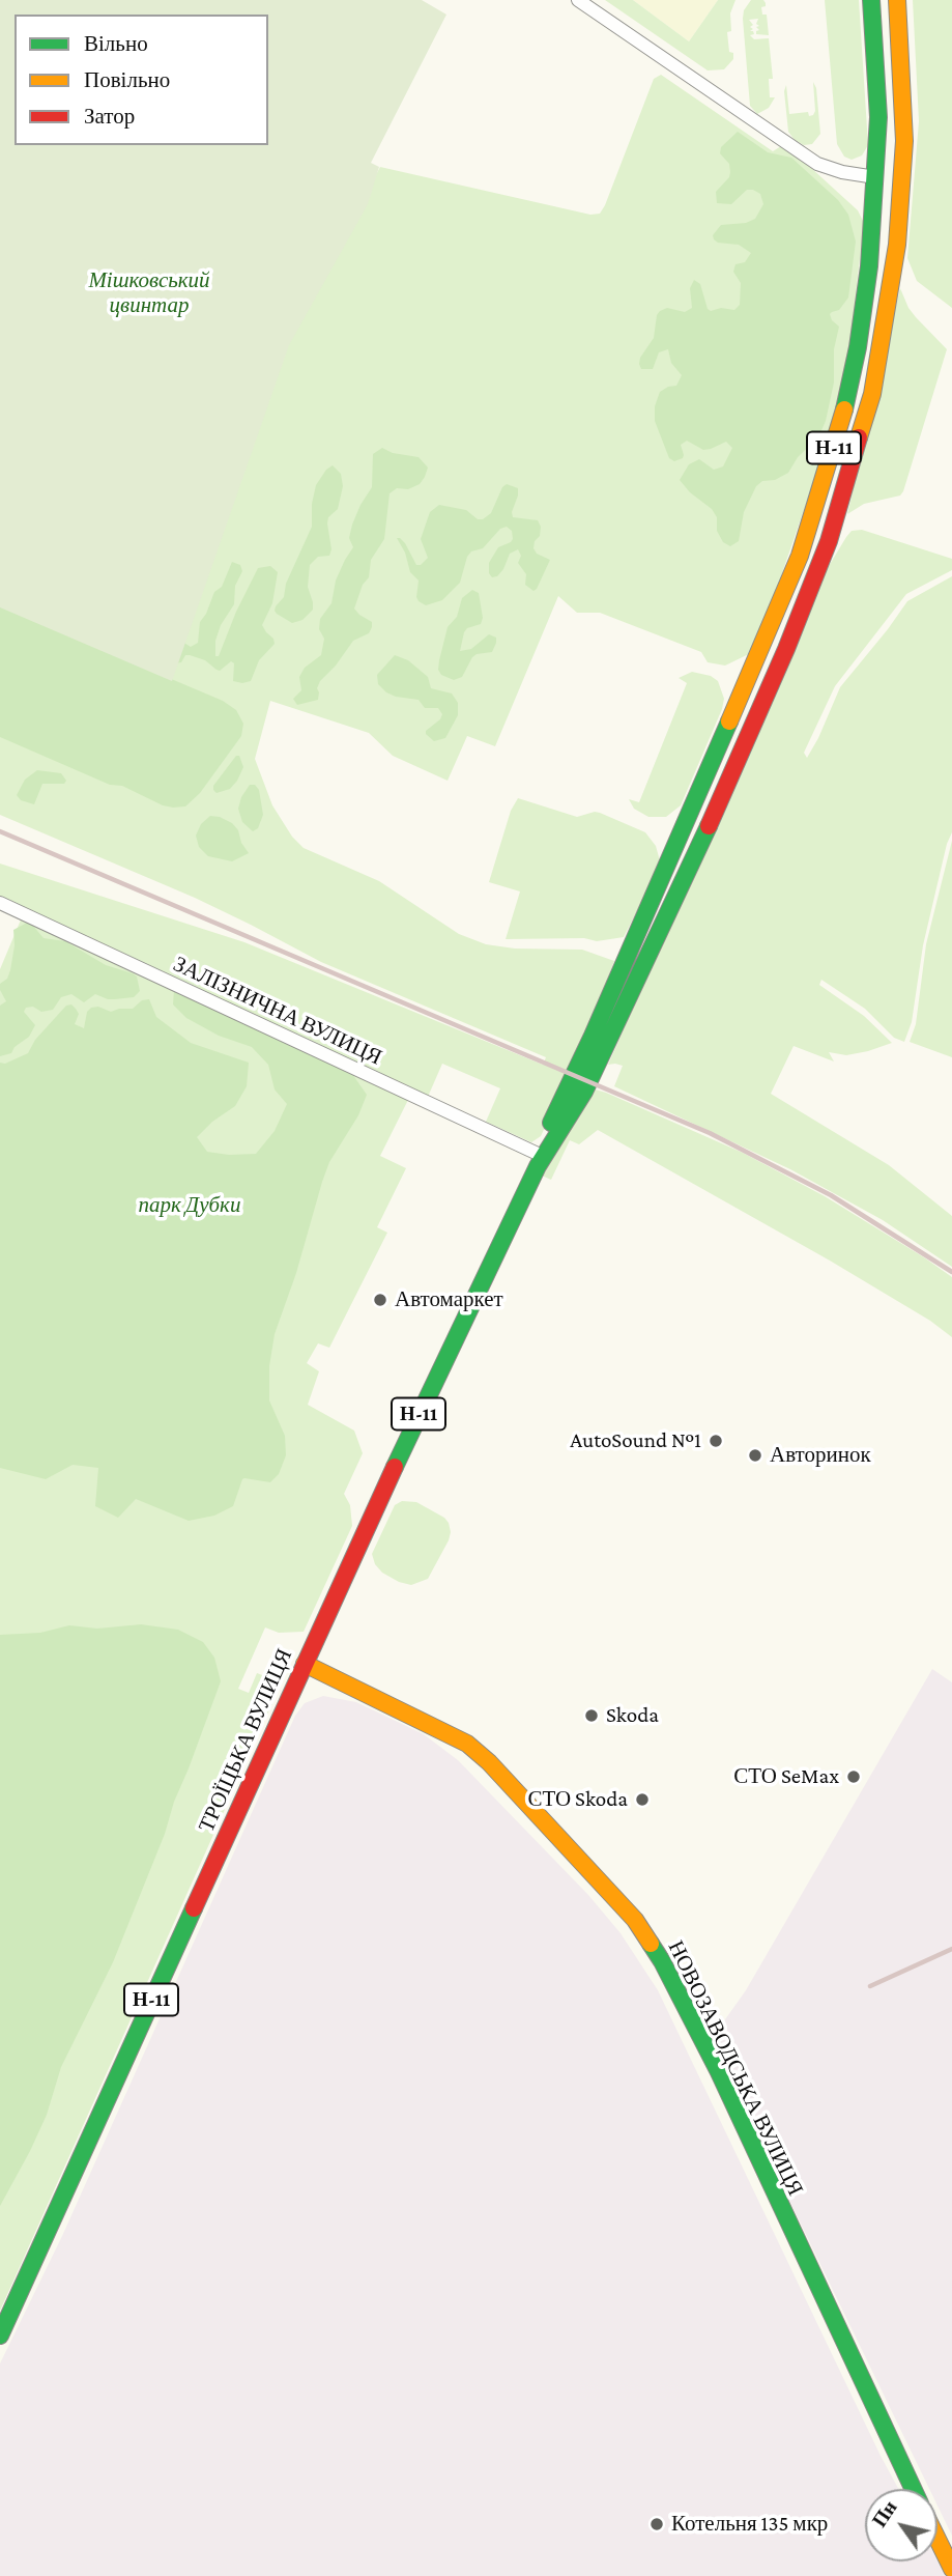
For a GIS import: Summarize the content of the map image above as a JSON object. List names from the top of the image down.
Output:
{
  "streets": {
    "main road": ["Н-11", "ТРОЇЦЬКА ВУЛИЦЯ", "НОВОЗАВОДСЬКА ВУЛИЦЯ"],
    "street": ["ЗАЛІЗНИЧНА ВУЛИЦЯ"]
  },
  "crossings": [
    ["Н-11", "ЗАЛІЗНИЧНА ВУЛИЦЯ"],
    ["Н-11", "ТРОЇЦЬКА ВУЛИЦЯ"],
    ["ЗАЛІЗНИЧНА ВУЛИЦЯ", "ТРОЇЦЬКА ВУЛИЦЯ"],
    ["ТРОЇЦЬКА ВУЛИЦЯ", "НОВОЗАВОДСЬКА ВУЛИЦЯ"]
  ],
  "parks": ["Мішковський цвинтар", "парк Дубки"],
  "places": [
    "Автомаркет",
    "AutoSound №1",
    "Авторинок",
    "Skoda",
    "СТО SeMax",
    "СТО Skoda",
    "Котельня 135 мкр"
  ],
  "legend": ["Вільно", "Повільно", "Затор"],
  "north": "top left"
}
